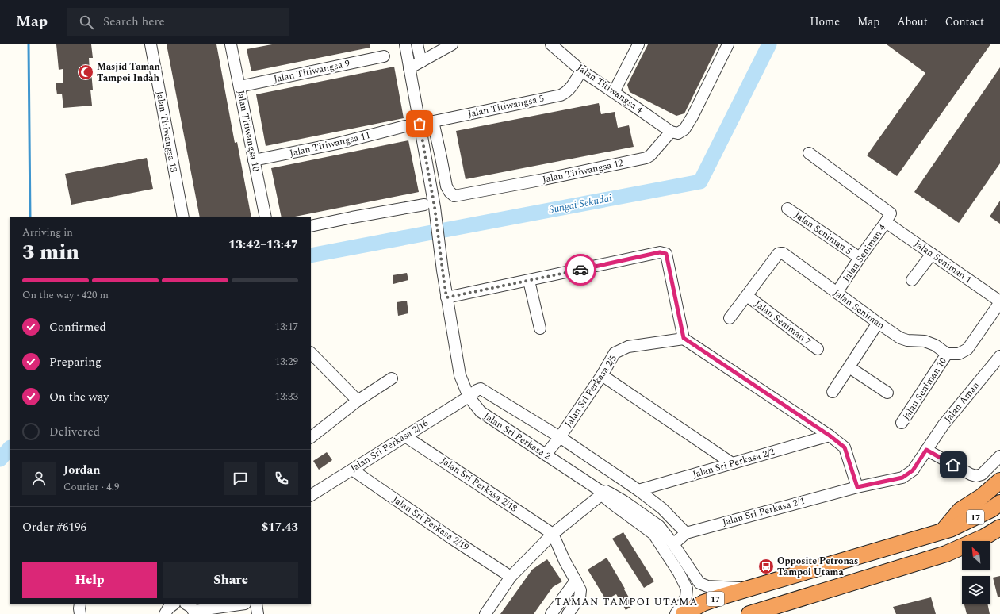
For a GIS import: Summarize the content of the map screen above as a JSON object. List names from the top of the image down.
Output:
{
  "streets": {
    "highway": ["17"],
    "street": [
      "Jalan Titiwangsa 9",
      "Jalan Titiwangsa 4",
      "Jalan Titiwangsa 5",
      "Jalan Titiwangsa 10",
      "Jalan Titiwangsa 13",
      "Jalan Titiwangsa 11",
      "Jalan Titiwangsa 12",
      "Jalan Seniman 5",
      "Jalan Seniman 4",
      "Jalan Seniman 1",
      "Jalan Seniman",
      "Jalan Seniman 7",
      "Jalan Seniman 10",
      "Jalan Sri Perkasa 2/5",
      "Jalan Aman",
      "Jalan Sri Perkasa 2",
      "Jalan Sri Perkasa 2/16",
      "Jalan Sri Perkasa 2/2",
      "Jalan Sri Perkasa 2/18",
      "Jalan Sri Perkasa 2/1",
      "Jalan Sri Perkasa 2/19"
    ]
  },
  "crossings": [
    ["Jalan Titiwangsa 9", "Jalan Titiwangsa 10"],
    ["Jalan Titiwangsa 4", "Jalan Titiwangsa 5"],
    ["Jalan Titiwangsa 4", "Jalan Titiwangsa 12"],
    ["Jalan Titiwangsa 5", "Jalan Titiwangsa 12"],
    ["Jalan Titiwangsa 5", "Jalan Sri Perkasa 2"],
    ["Jalan Titiwangsa 10", "Jalan Titiwangsa 11"],
    ["Jalan Seniman 5", "Jalan Seniman 4"],
    ["Jalan Seniman 4", "Jalan Seniman 1"],
    ["Jalan Seniman 4", "Jalan Seniman"],
    ["Jalan Seniman", "Jalan Seniman 7"],
    ["Jalan Seniman", "Jalan Seniman 10"],
    ["Jalan Sri Perkasa 2/5", "Jalan Sri Perkasa 2"],
    ["Jalan Sri Perkasa 2/5", "Jalan Sri Perkasa 2/16"],
    ["Jalan Aman", "Jalan Sri Perkasa 2/1"],
    ["Jalan Sri Perkasa 2", "Jalan Sri Perkasa 2/16"],
    ["Jalan Sri Perkasa 2", "Jalan Sri Perkasa 2/1"],
    ["Jalan Sri Perkasa 2", "17"],
    ["Jalan Sri Perkasa 2/16", "Jalan Sri Perkasa 2/18"],
    ["Jalan Sri Perkasa 2/16", "Jalan Sri Perkasa 2/19"]
  ],
  "districts": ["TAMAN TAMPOI UTAMA"],
  "water": ["Sungai Sekudai"],
  "places": {
    "mosque": ["Masjid Taman Tampoi Indah"],
    "bus stop": ["Opposite Petronas Tampoi Utama"]
  },
  "north": "top left",
  "page": {
    "header": "Map",
    "search": "Search here",
    "nav": [
      "Home",
      "Map",
      "About",
      "Contact"
    ],
    "heading": ["3 min", "Arriving in", "13:42–13:47"],
    "panel": [
      "Jordan",
      "Courier · 4.9",
      "Order #6196",
      "$17.43"
    ],
    "bar": "On the way · 420 m",
    "list": [
      ["Confirmed", "13:17"],
      ["Preparing", "13:29"],
      ["On the way", "13:33"],
      "Delivered"
    ],
    "buttons": ["Help", "Share"]
  }
}
